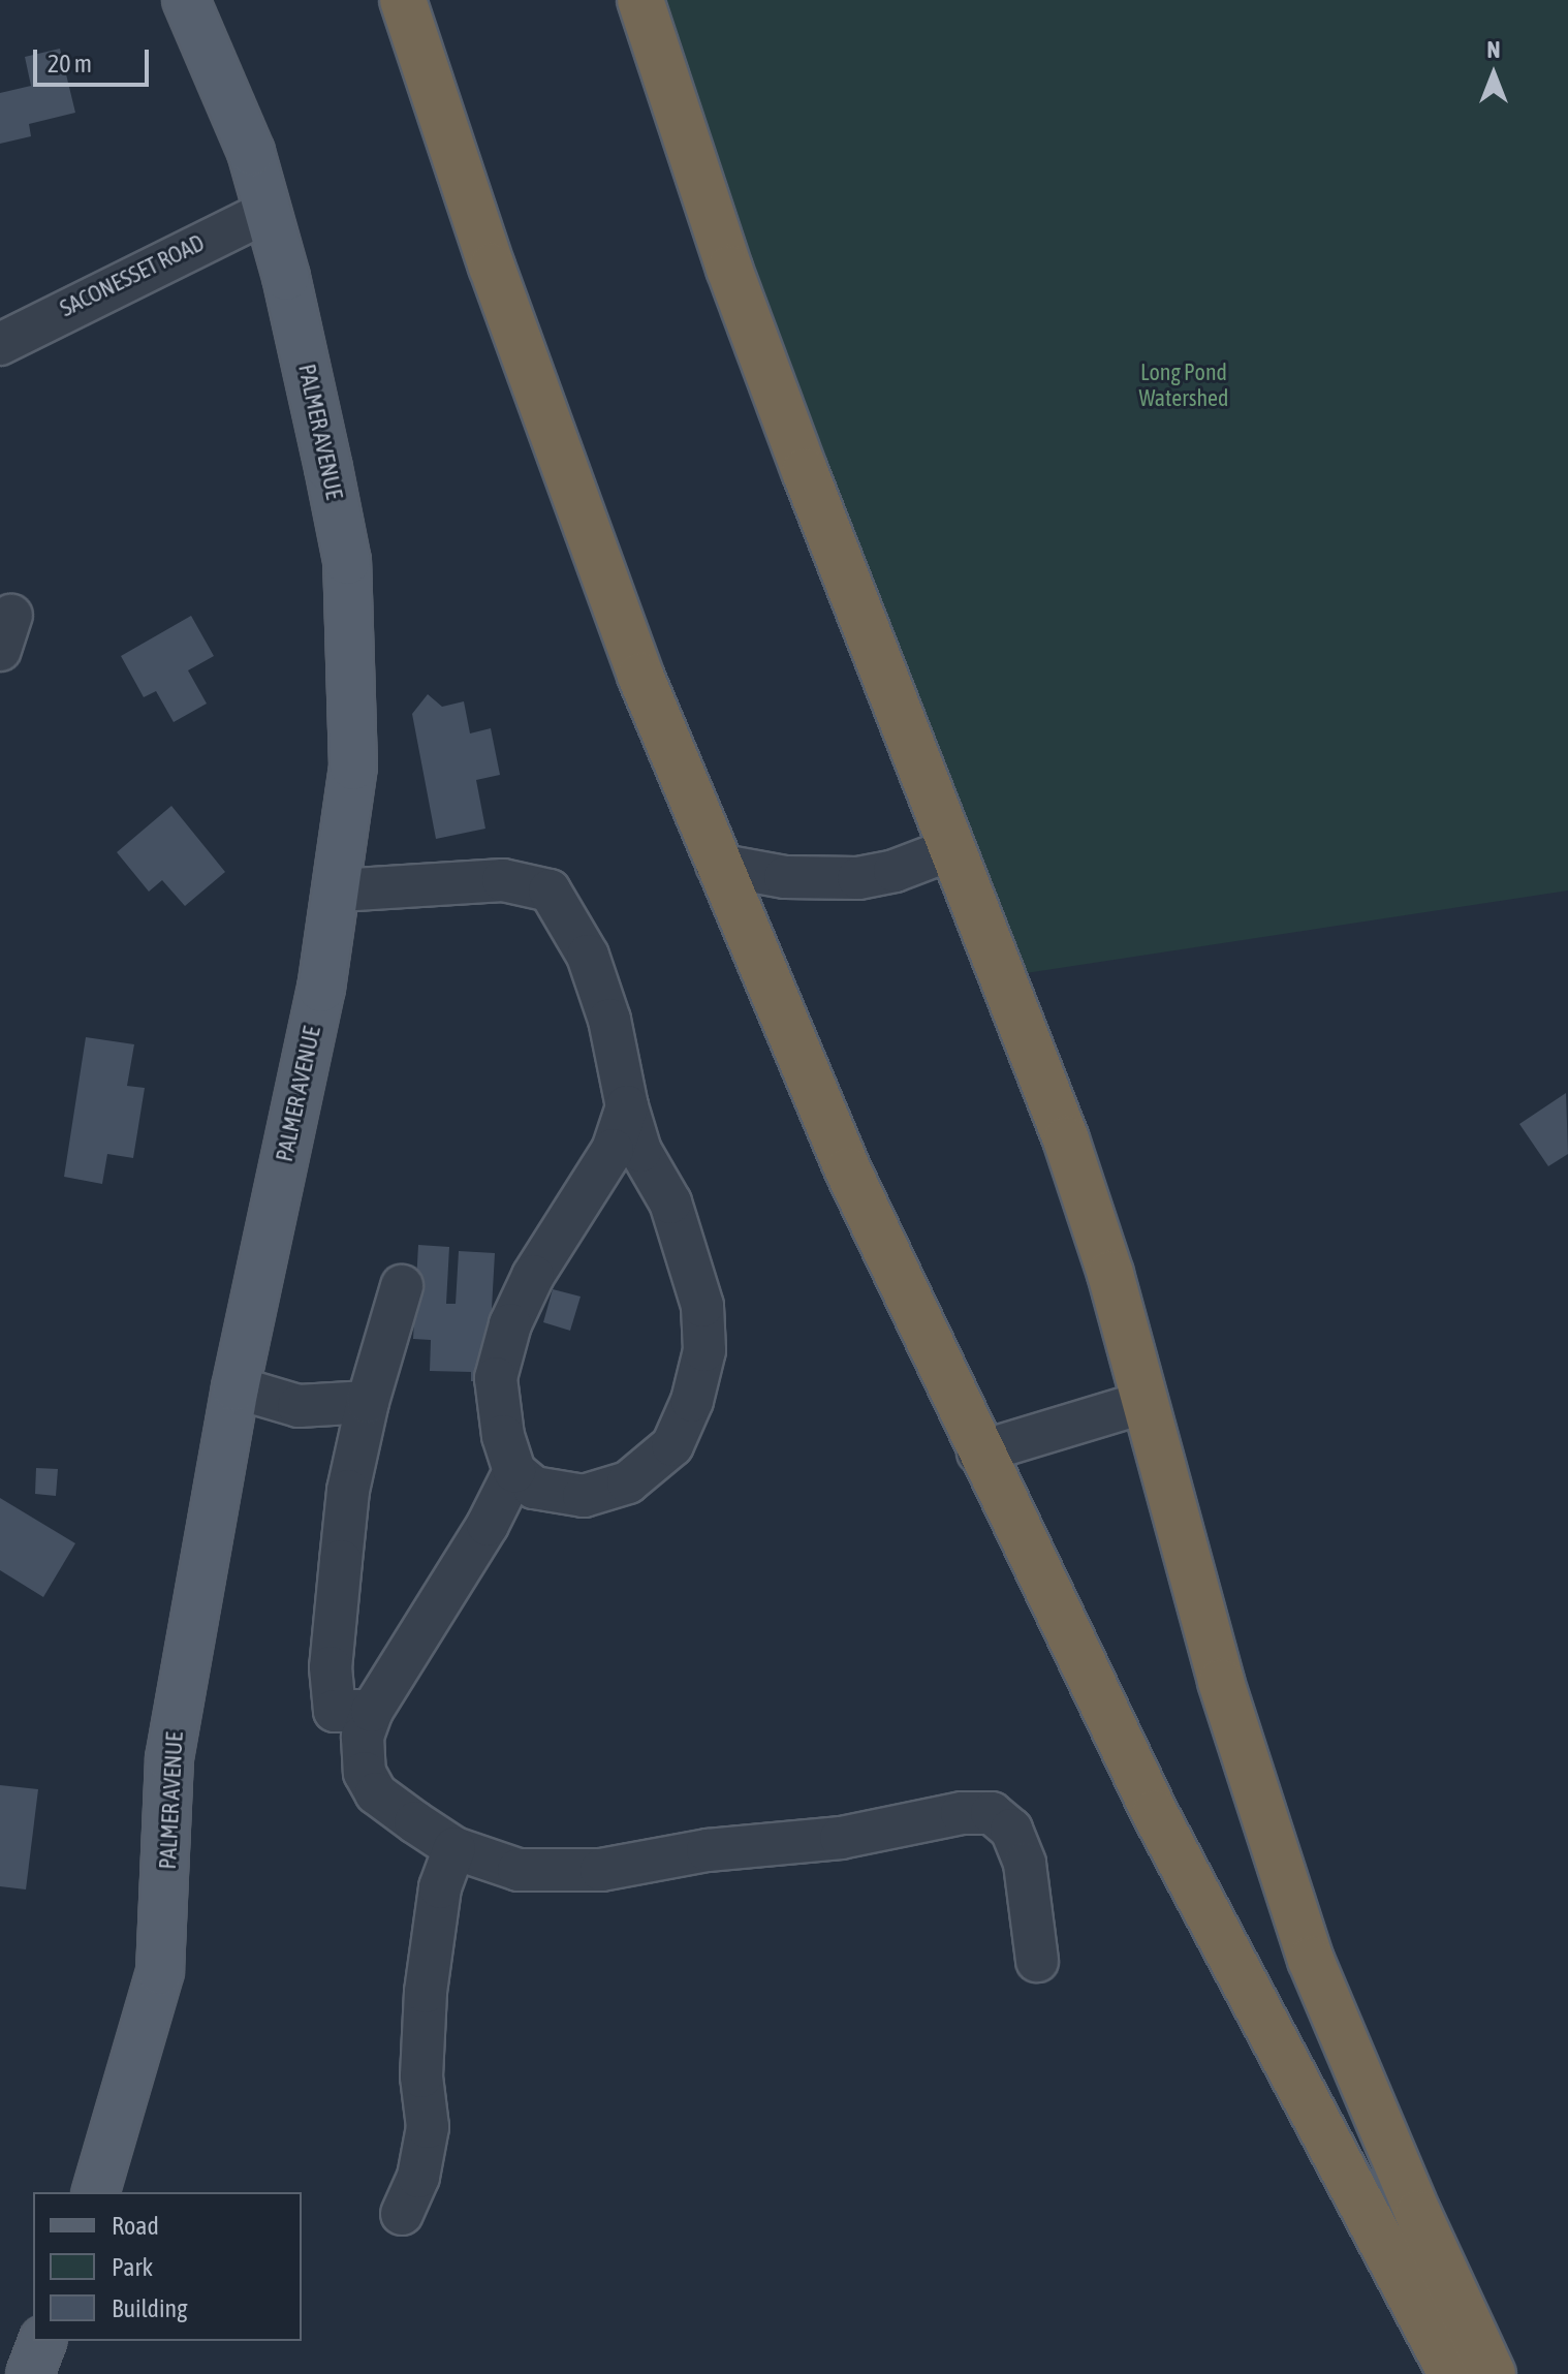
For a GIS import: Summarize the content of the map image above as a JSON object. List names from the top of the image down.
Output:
{
  "streets": {
    "main road": ["PALMER AVENUE"],
    "street": ["SACONESSET ROAD"]
  },
  "crossings": [
    ["SACONESSET ROAD", "PALMER AVENUE"]
  ],
  "parks": ["Long Pond Watershed"],
  "legend": ["Road", "Park", "Building"],
  "scale_bar": "20 m",
  "north": "top"
}
